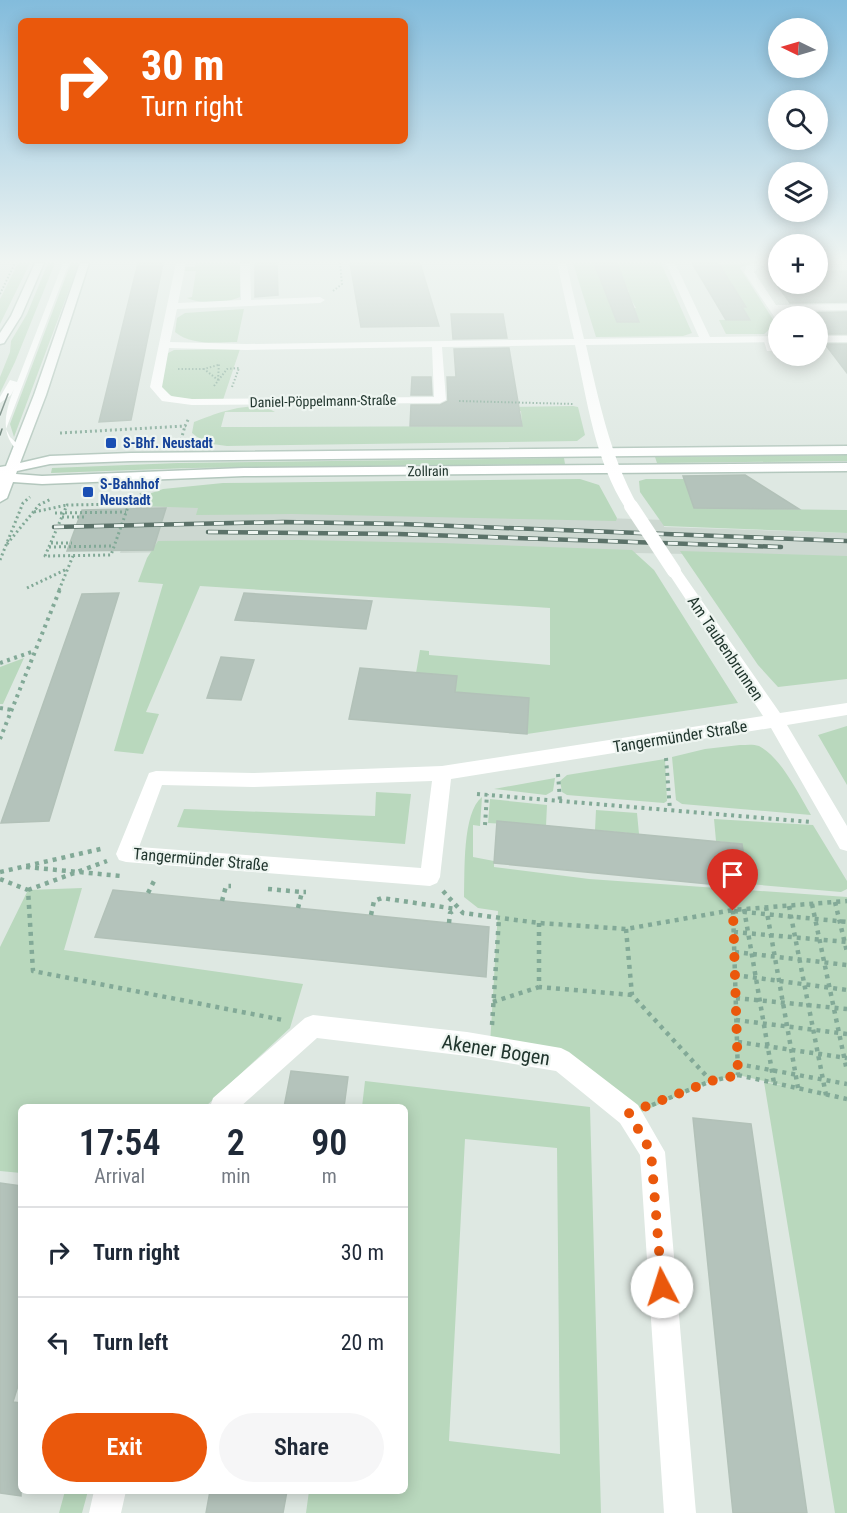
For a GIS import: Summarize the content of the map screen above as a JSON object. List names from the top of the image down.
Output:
{
  "streets": {
    "street": [
      "Daniel-Pöppelmann-Straße",
      "Zollrain",
      "Am Taubenbrunnen",
      "Tangermünder Straße",
      "Akener Bogen"
    ]
  },
  "crossings": [
    ["Zollrain", "Am Taubenbrunnen"],
    ["Am Taubenbrunnen", "Tangermünder Straße"]
  ],
  "places": {
    "transit": ["S-Bhf. Neustadt", "S-Bahnhof Neustadt"]
  },
  "north": "left",
  "page": {
    "map_buttons": ["+", "−"],
    "turn": ["30 m", "Turn right"],
    "eta": [
      "17:54",
      "Arrival",
      "2",
      "min",
      "90",
      "m"
    ],
    "list": [
      {
        "name": "Turn right",
        "value": "30 m"
      },
      {
        "name": "Turn left",
        "value": "20 m"
      }
    ],
    "buttons": ["Exit", "Share"]
  }
}
